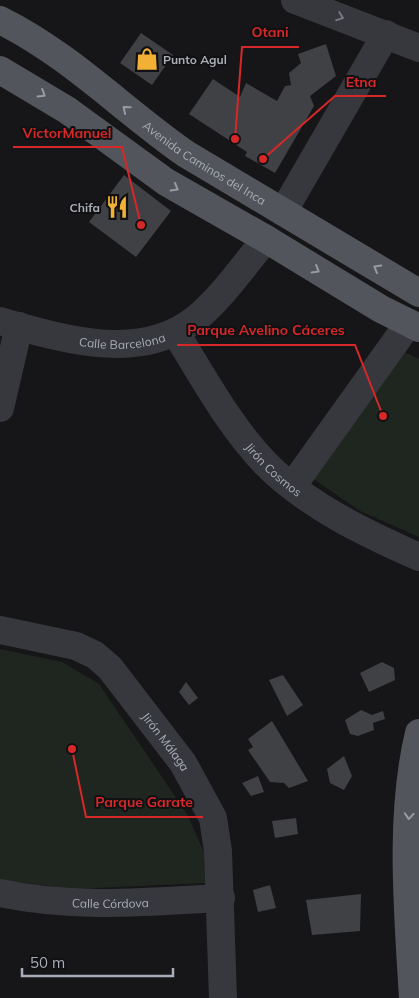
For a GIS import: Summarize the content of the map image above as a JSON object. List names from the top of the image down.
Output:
{
  "streets": {
    "main road": ["Avenida Caminos del Inca"],
    "street": [
      "Calle Barcelona",
      "Jirón Cosmos",
      "Jirón Málaga",
      "Calle Córdova"
    ]
  },
  "crossings": [
    ["Calle Barcelona", "Jirón Cosmos"],
    ["Jirón Málaga", "Calle Córdova"]
  ],
  "places": {
    "shop": ["Punto Agul"],
    "other": [
      "Otani",
      "Etna",
      "VictorManuel",
      "Parque Avelino Cáceres",
      "Parque Garate"
    ],
    "restaurant": ["Chifa"]
  },
  "scale_bar": "50 m"
}
